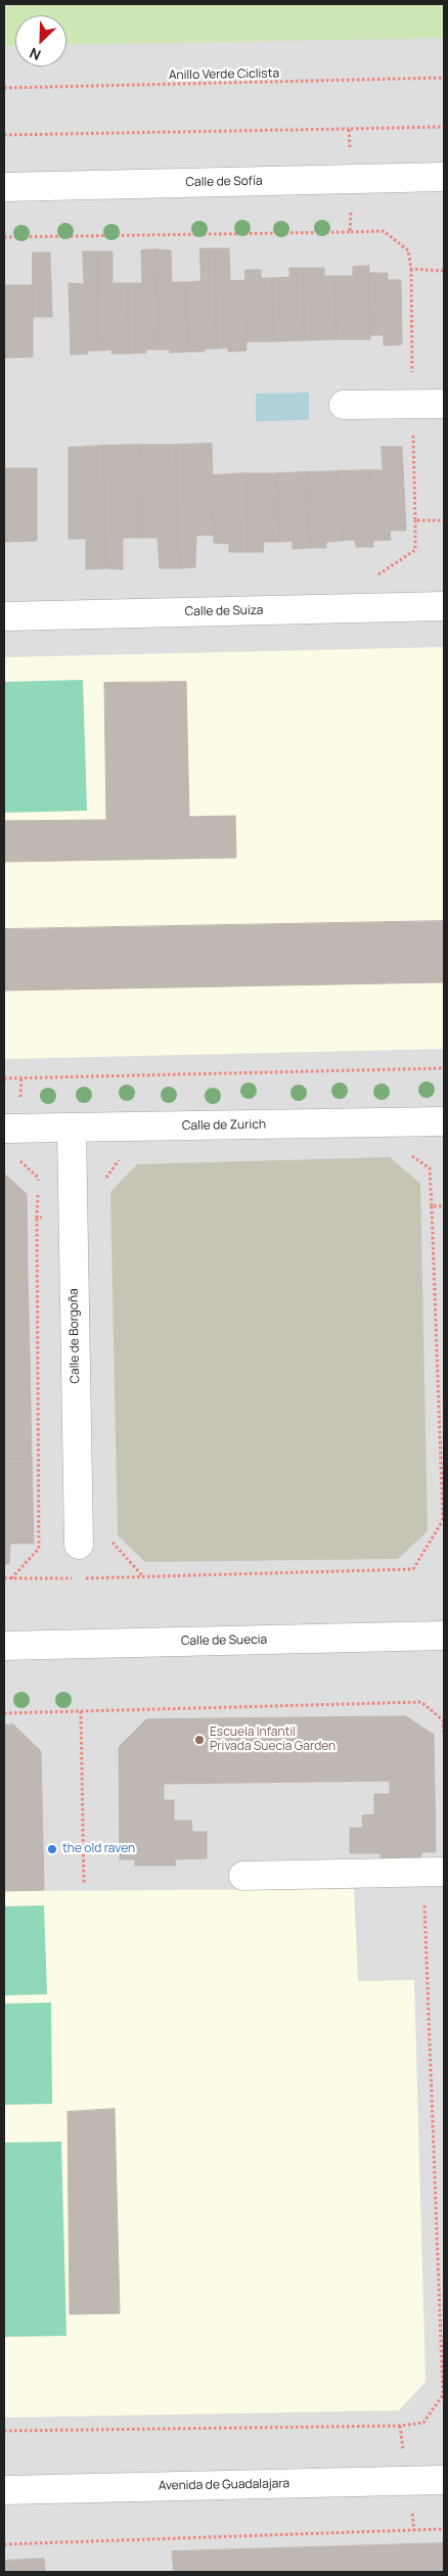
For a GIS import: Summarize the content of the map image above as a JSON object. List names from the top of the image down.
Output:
{
  "streets": {
    "street": [
      "Calle de Sofía",
      "Calle de Suiza",
      "Calle de Zurich",
      "Calle de Borgoña",
      "Calle de Suecia",
      "Avenida de Guadalajara"
    ],
    "path": ["Anillo Verde Ciclista"]
  },
  "crossings": [
    ["Calle de Zurich", "Calle de Borgoña"]
  ],
  "places": ["Escuela Infantil Privada Suecia Garden", "the old raven"],
  "north": "bottom left"
}
